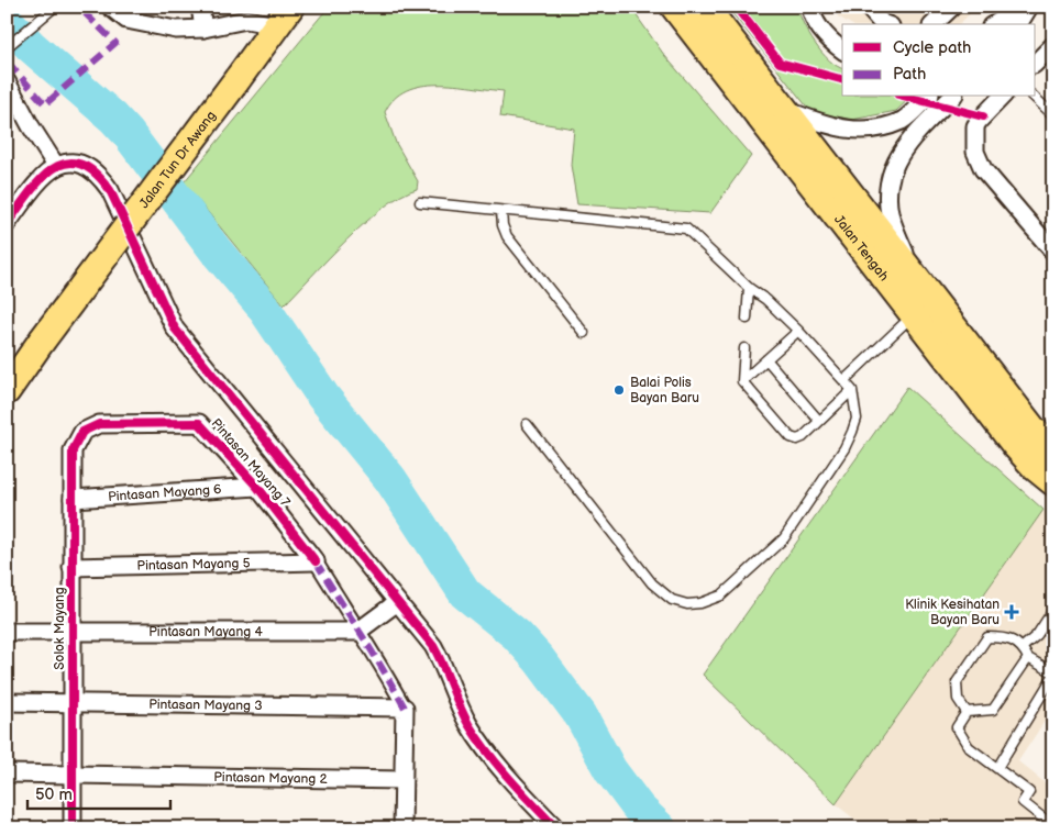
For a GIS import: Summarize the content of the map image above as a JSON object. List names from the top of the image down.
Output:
{
  "streets": {
    "main road": ["Jalan Tun Dr Awang", "Jalan Tengah"],
    "street": [
      "Pintasan Mayang 7",
      "Pintasan Mayang 6",
      "Pintasan Mayang 5",
      "Solok Mayang",
      "Pintasan Mayang 4",
      "Pintasan Mayang 3",
      "Pintasan Mayang 2"
    ]
  },
  "crossings": [
    ["Pintasan Mayang 7", "Pintasan Mayang 6"],
    ["Pintasan Mayang 7", "Pintasan Mayang 5"],
    ["Pintasan Mayang 7", "Solok Mayang"],
    ["Pintasan Mayang 6", "Solok Mayang"],
    ["Pintasan Mayang 5", "Solok Mayang"],
    ["Solok Mayang", "Pintasan Mayang 4"],
    ["Solok Mayang", "Pintasan Mayang 3"],
    ["Solok Mayang", "Pintasan Mayang 2"]
  ],
  "places": {
    "other": ["Balai Polis Bayan Baru"],
    "health": ["Klinik Kesihatan Bayan Baru"]
  },
  "legend": ["Cycle path", "Path"],
  "scale_bar": "50 m"
}
